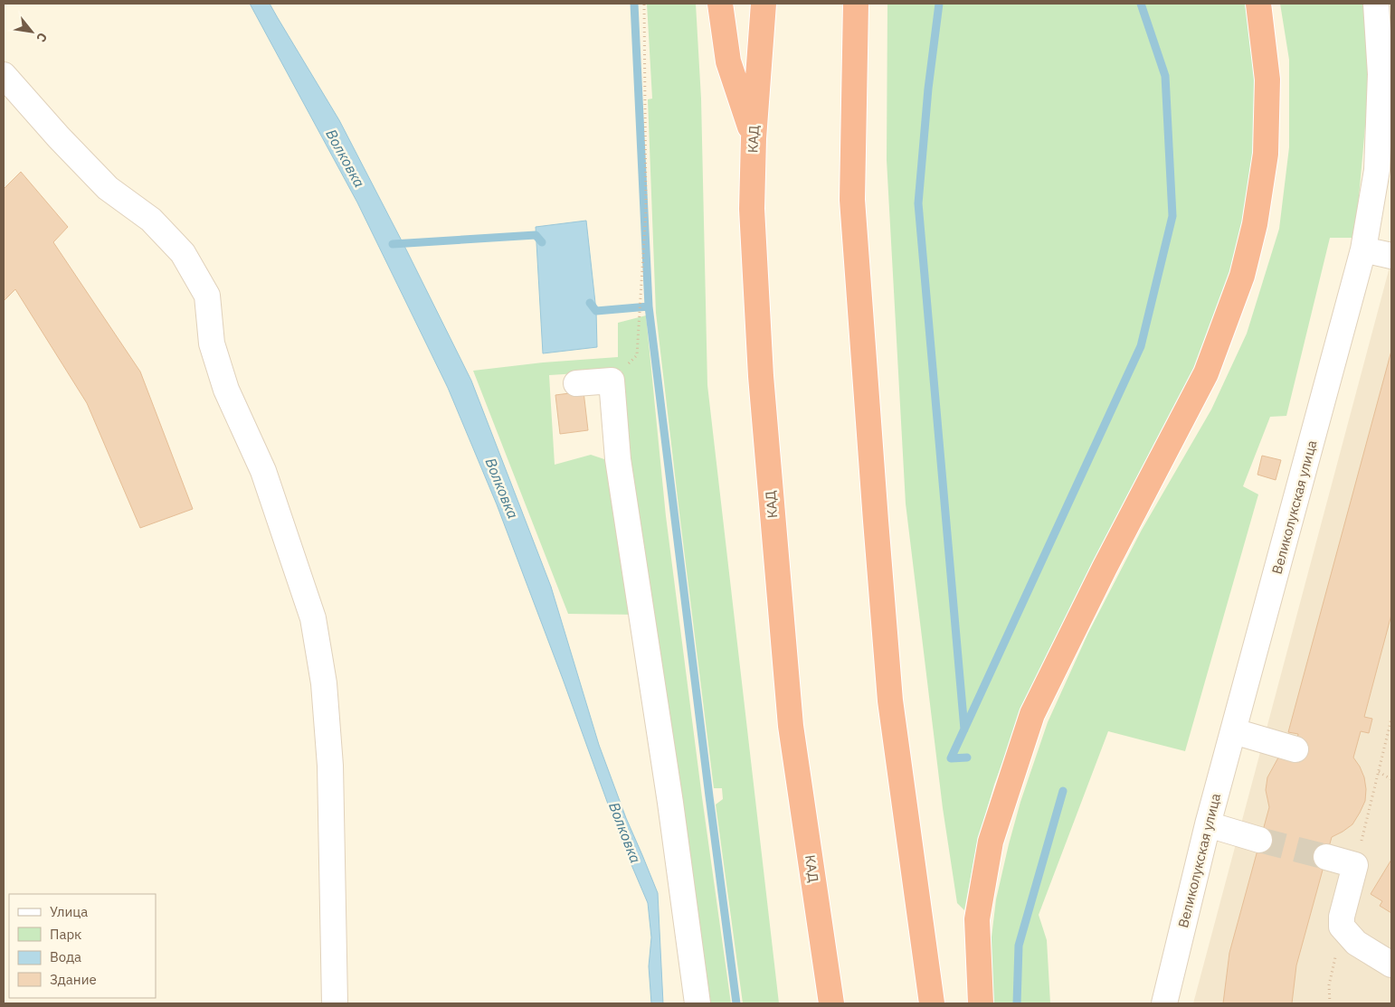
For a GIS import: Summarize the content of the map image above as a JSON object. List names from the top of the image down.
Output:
{
  "streets": {
    "highway": ["КАД"],
    "street": ["Великолукская улица"]
  },
  "water": ["Волковка"],
  "legend": [
    "Улица",
    "Парк",
    "Вода",
    "Здание"
  ],
  "north": "bottom right"
}
